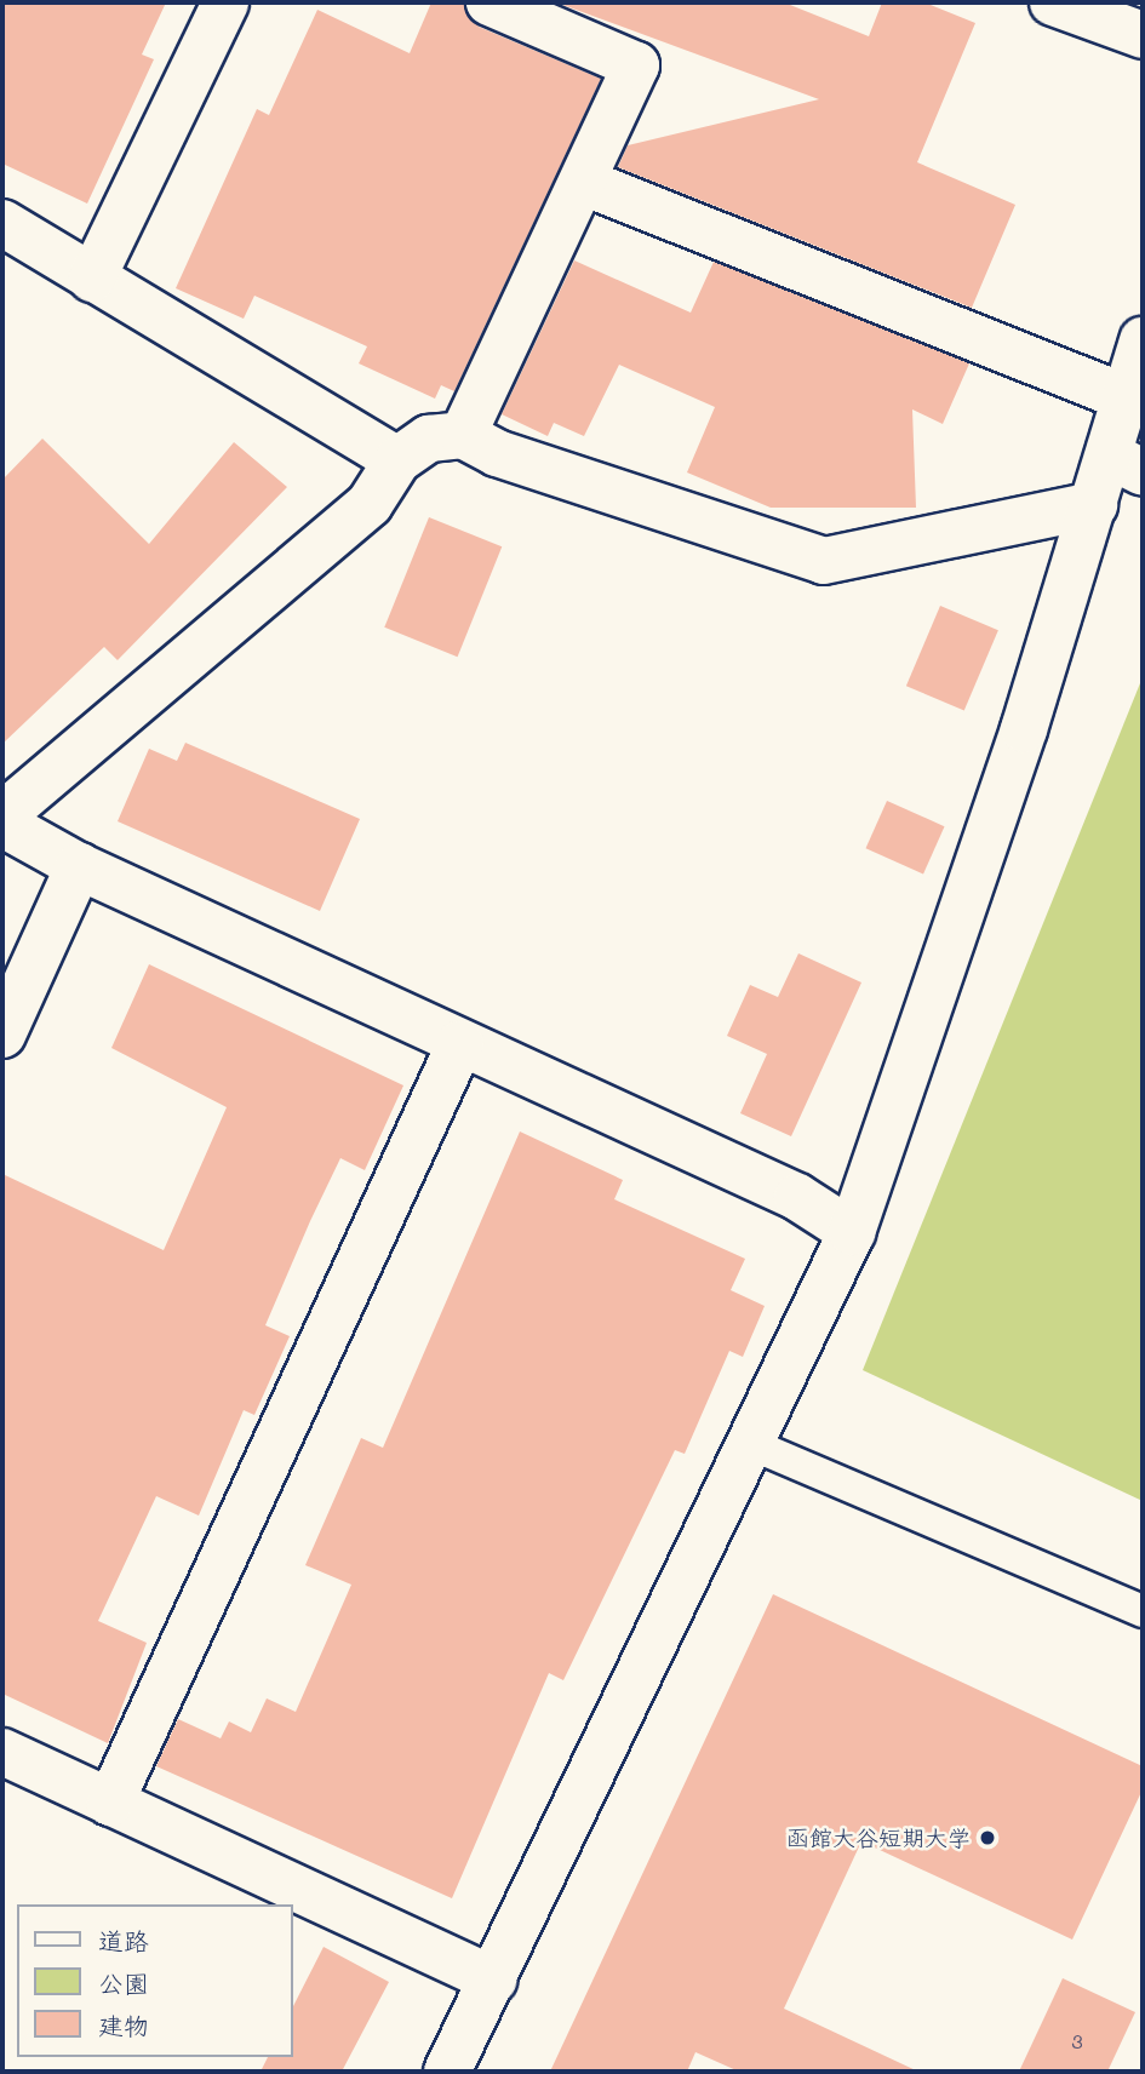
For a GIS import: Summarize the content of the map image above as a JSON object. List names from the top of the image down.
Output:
{
  "places": ["函館大谷短期大学"],
  "house_numbers": ["3"],
  "legend": ["道路", "公園", "建物"]
}
